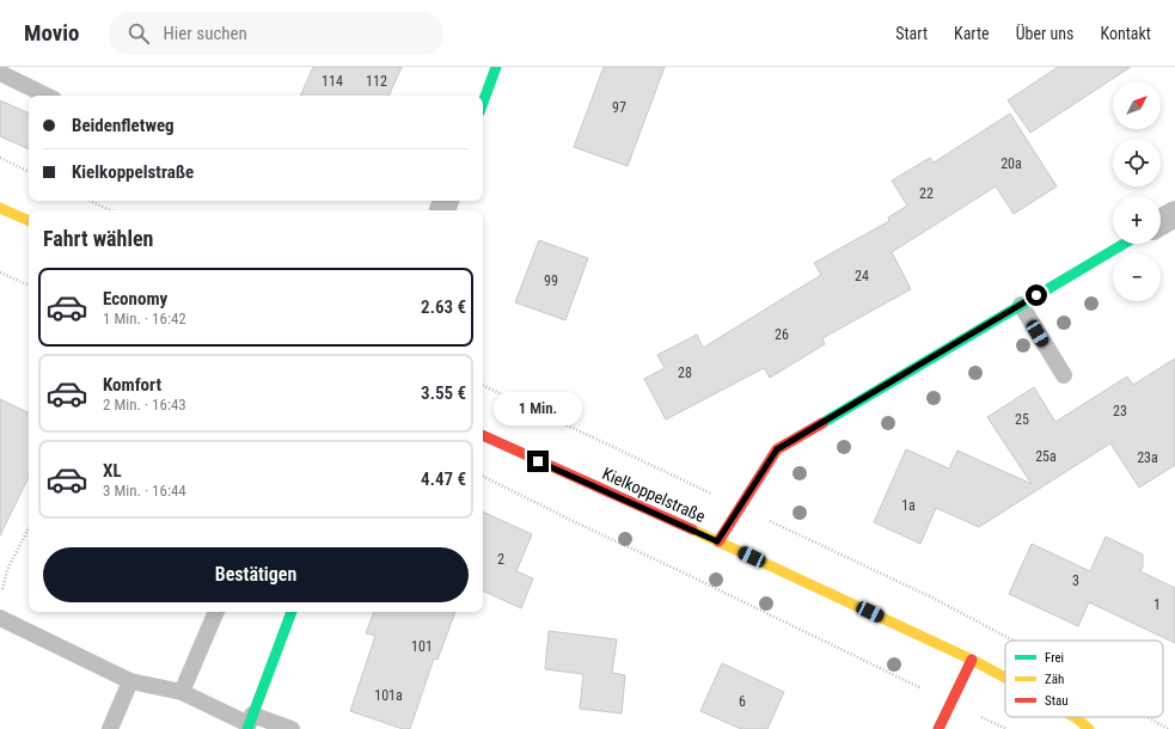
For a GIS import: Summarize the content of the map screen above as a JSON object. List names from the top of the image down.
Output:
{
  "streets": {
    "street": ["Kielkoppelstraße"]
  },
  "house_numbers": [
    "114",
    "112",
    "97",
    "20a",
    "22",
    "24",
    "99",
    "26",
    "28",
    "23",
    "25",
    "25a",
    "23a",
    "1a",
    "2",
    "3",
    "1",
    "101",
    "101a",
    "6"
  ],
  "legend": ["Frei", "Zäh", "Stau"],
  "north": "top right",
  "page": {
    "header": "Movio",
    "search": "Hier suchen",
    "nav": [
      "Start",
      "Karte",
      "Über uns",
      "Kontakt"
    ],
    "map_buttons": ["+", "−"],
    "banner": ["Beidenfletweg", "Kielkoppelstraße"],
    "heading": "Fahrt wählen",
    "list": [
      {
        "name": "Economy",
        "note": "1 Min. · 16:42",
        "value": "2.63 €"
      },
      {
        "name": "Komfort",
        "note": "2 Min. · 16:43",
        "value": "3.55 €"
      },
      {
        "name": "XL",
        "note": "3 Min. · 16:44",
        "value": "4.47 €"
      }
    ],
    "bubble": "1 Min.",
    "buttons": "Bestätigen"
  }
}
